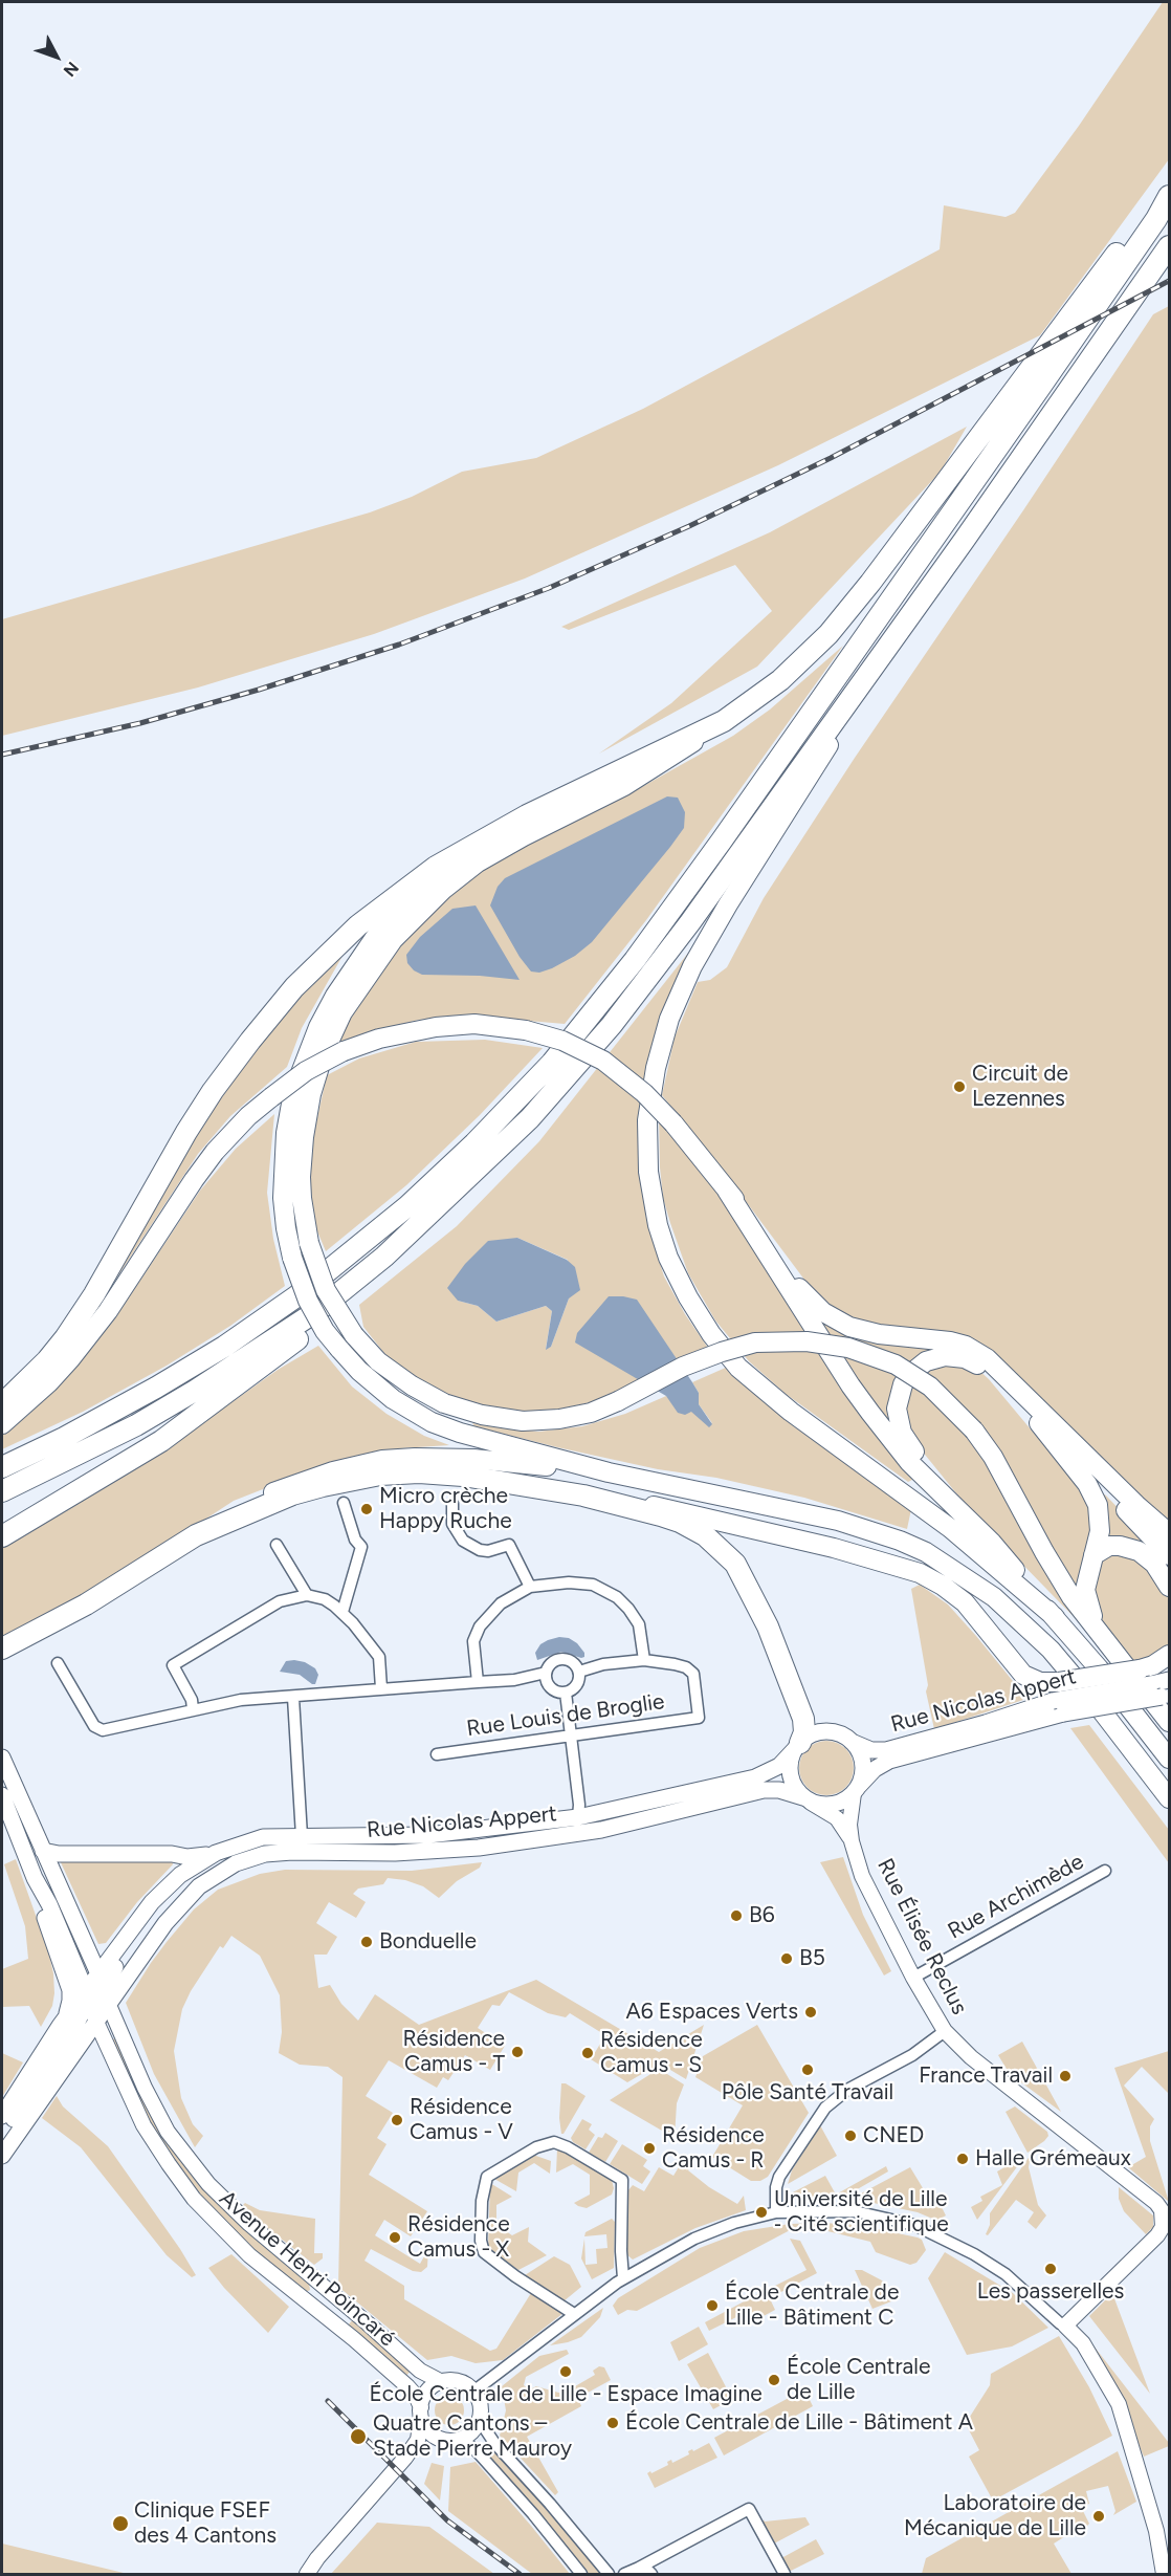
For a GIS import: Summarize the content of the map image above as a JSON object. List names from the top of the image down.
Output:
{
  "streets": {
    "main road": ["Rue Nicolas Appert", "Avenue Henri Poincaré"],
    "street": ["Rue Louis de Broglie", "Rue Archimède", "Rue Élisée Reclus"]
  },
  "crossings": [
    ["Rue Nicolas Appert", "Rue Élisée Reclus"],
    ["Rue Nicolas Appert", "Avenue Henri Poincaré"],
    ["Rue Archimède", "Rue Élisée Reclus"]
  ],
  "places": [
    "Circuit de Lezennes",
    "Micro crèche Happy Ruche",
    "B6",
    "Bonduelle",
    "B5",
    "A6 Espaces Verts",
    "Résidence Camus - T",
    "Résidence Camus - S",
    "Pôle Santé Travail",
    "France Travail",
    "Résidence Camus - V",
    "CNED",
    "Résidence Camus - R",
    "Halle Grémeaux",
    "Université de Lille ‐ Cité scientifique",
    "Résidence Camus - X",
    "Les passerelles",
    "École Centrale de Lille - Bâtiment C",
    "École Centrale de Lille - Espace Imagine",
    "École Centrale de Lille",
    "École Centrale de Lille - Bâtiment A",
    "Quatre Cantons – Stade Pierre Mauroy",
    "Laboratoire de Mécanique de Lille",
    "Clinique FSEF des 4 Cantons"
  ],
  "north": "bottom right"
}
